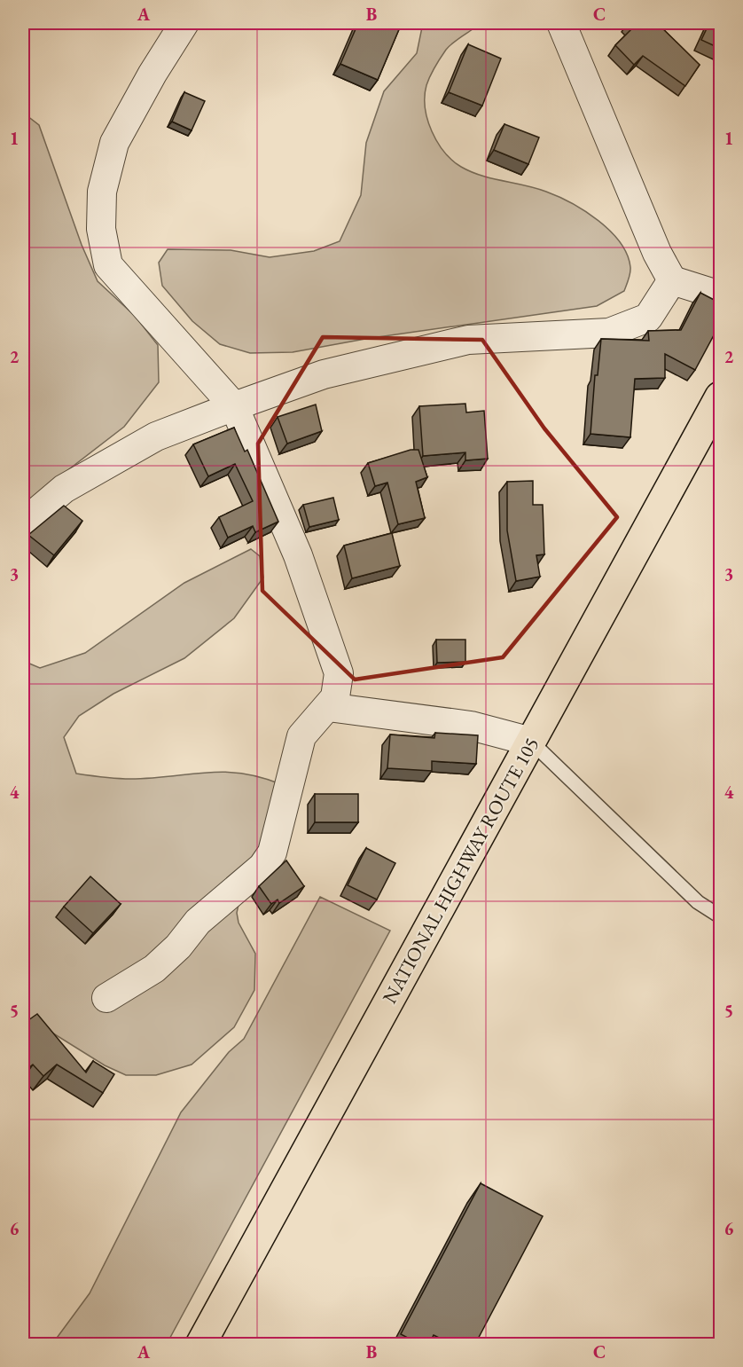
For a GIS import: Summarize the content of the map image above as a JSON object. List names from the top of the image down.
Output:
{
  "streets": {
    "highway": ["NATIONAL HIGHWAY ROUTE 105"]
  },
  "grid": {
    "columns": ["A", "B", "C"],
    "rows": [
      "1",
      "2",
      "3",
      "4",
      "5",
      "6"
    ]
  }
}
